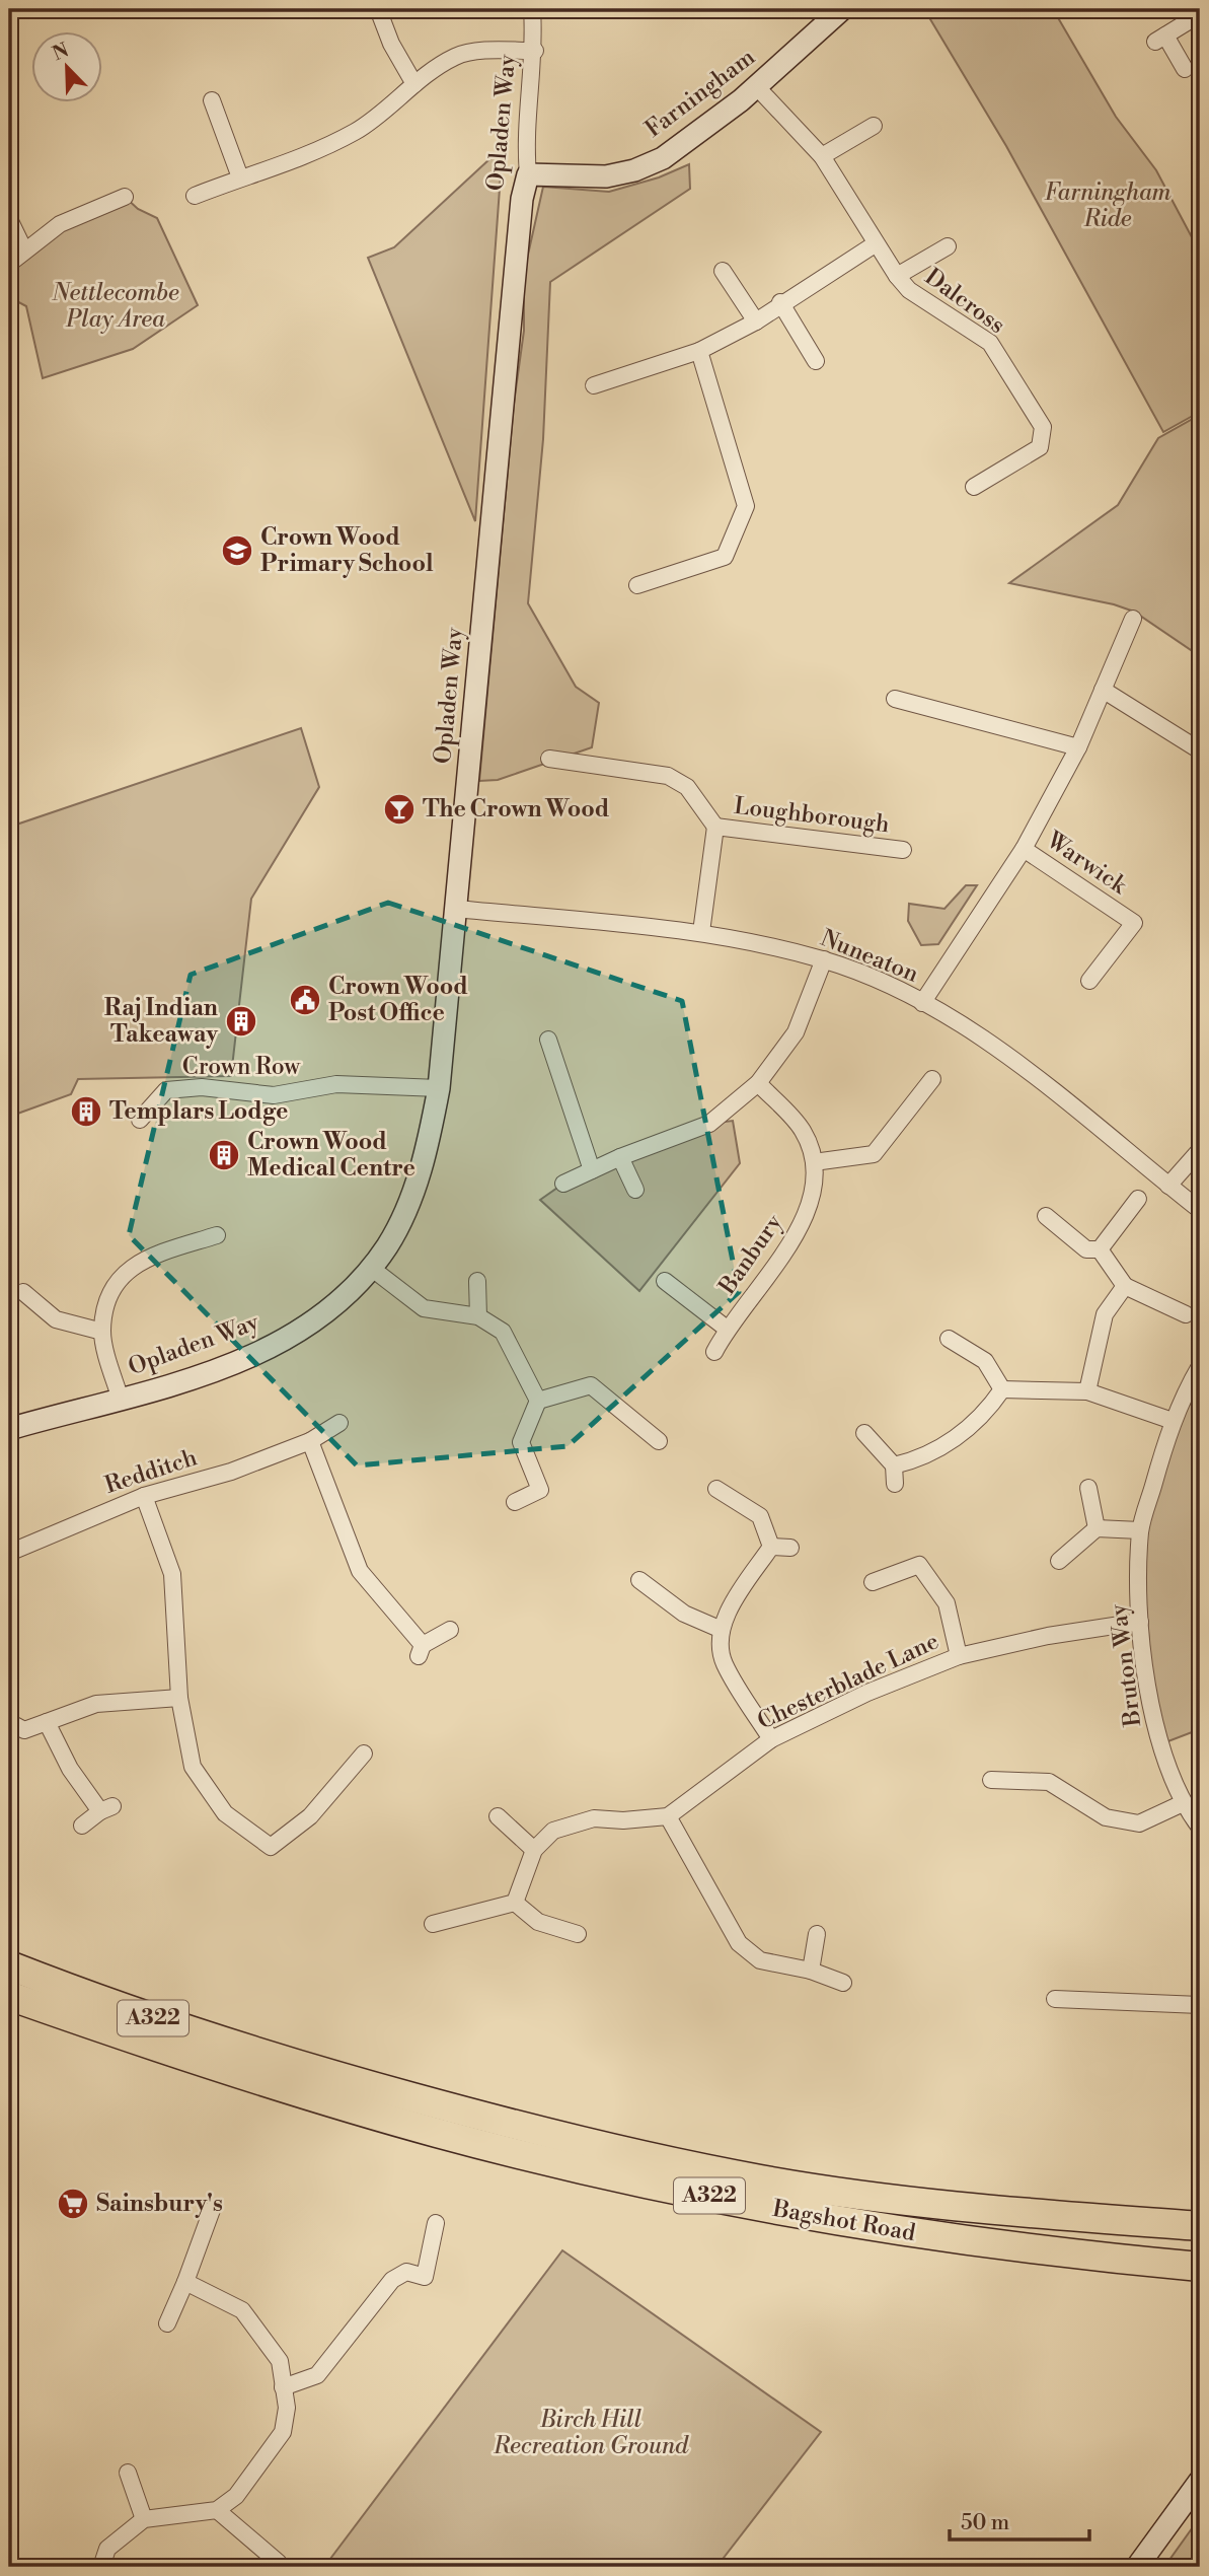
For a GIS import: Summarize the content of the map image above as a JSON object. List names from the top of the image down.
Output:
{
  "streets": {
    "highway": ["A322", "Bagshot Road"],
    "street": [
      "Farningham",
      "Opladen Way",
      "Dalcross",
      "Loughborough",
      "Warwick",
      "Nuneaton",
      "Crown Row",
      "Banbury",
      "Redditch",
      "Bruton Way",
      "Chesterblade Lane"
    ]
  },
  "crossings": [
    ["Farningham", "Opladen Way"],
    ["Farningham", "Dalcross"],
    ["Opladen Way", "Nuneaton"],
    ["Opladen Way", "Crown Row"],
    ["Loughborough", "Nuneaton"],
    ["Warwick", "Nuneaton"],
    ["Bruton Way", "Chesterblade Lane"],
    ["A322", "Bagshot Road"]
  ],
  "parks": ["Farningham Ride", "Nettlecombe Play Area", "Birch Hill Recreation Ground"],
  "places": {
    "school or university": ["Crown Wood Primary School"],
    "bar": ["The Crown Wood"],
    "public building": ["Crown Wood Post Office"],
    "building": ["Raj Indian Takeaway", "Templars Lodge", "Crown Wood Medical Centre"],
    "supermarket": ["Sainsbury's"]
  },
  "scale_bar": "50 m",
  "north": "top left"
}
